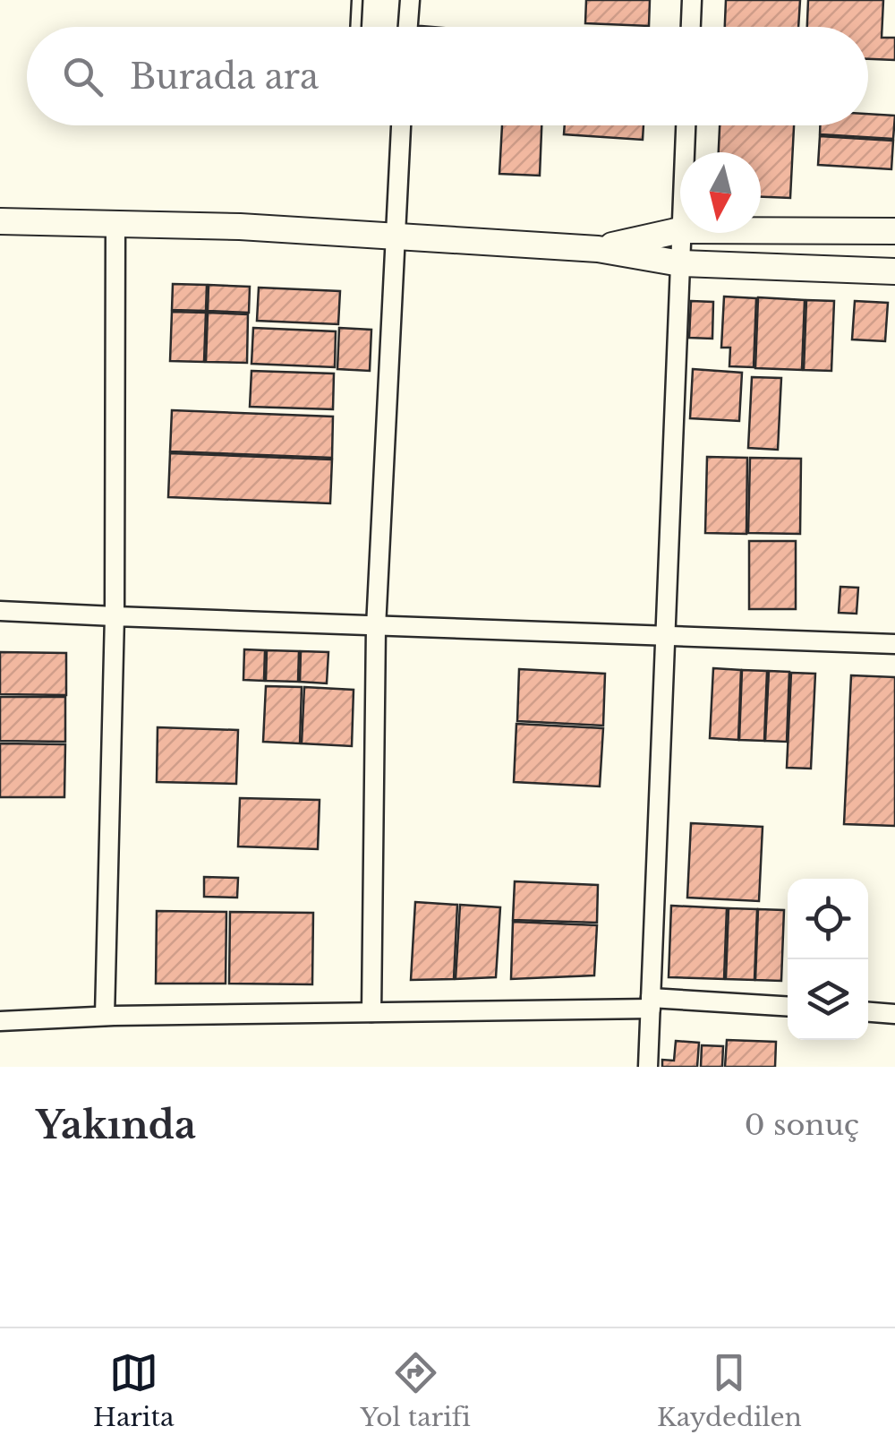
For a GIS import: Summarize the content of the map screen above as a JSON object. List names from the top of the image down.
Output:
{
  "north": "bottom",
  "page": {
    "search": "Burada ara",
    "heading": ["Yakında", "0 sonuç"],
    "nav": ["Harita", "Yol tarifi", "Kaydedilen"]
  }
}
